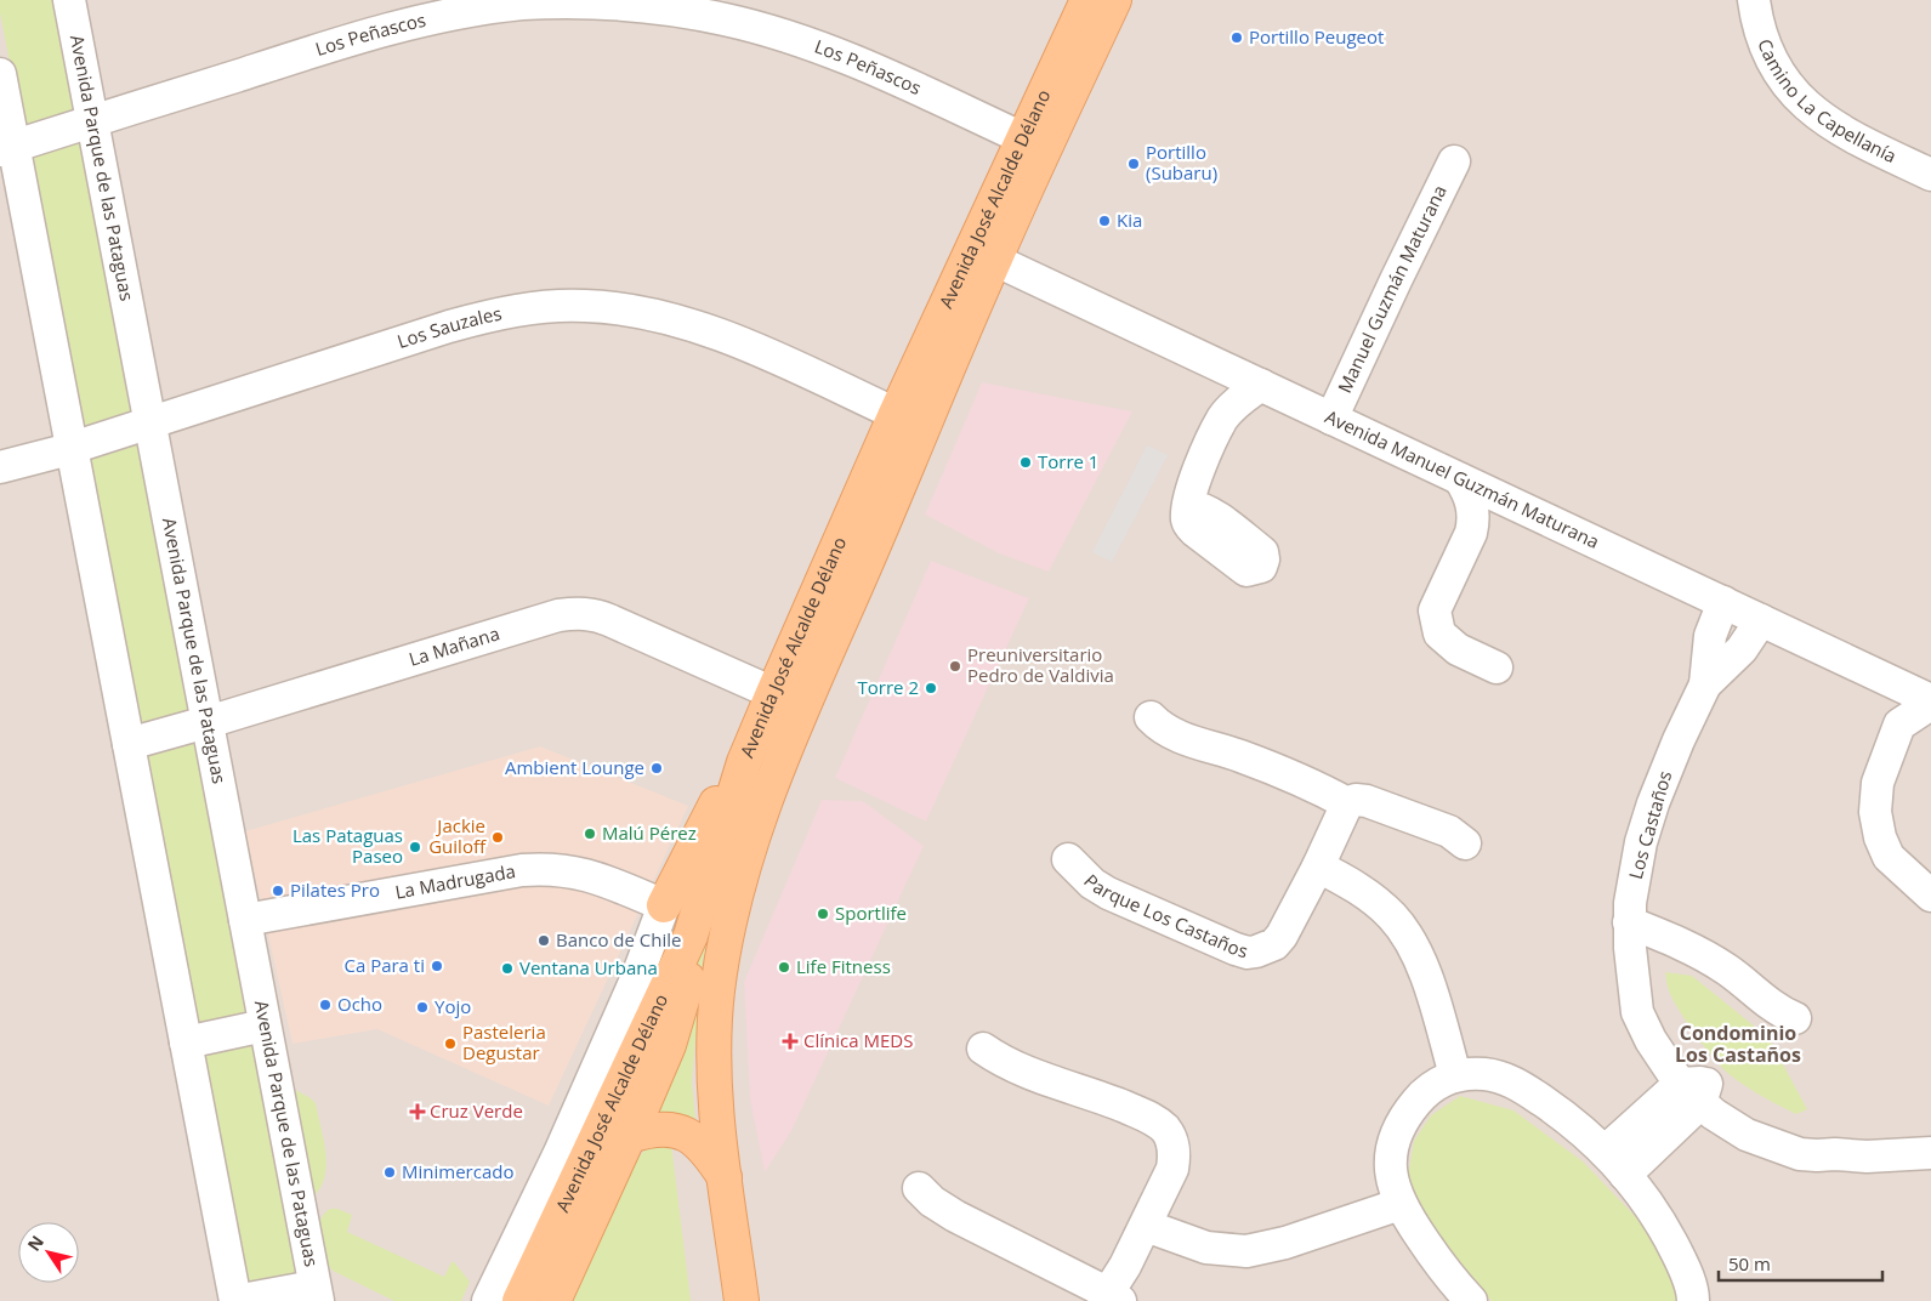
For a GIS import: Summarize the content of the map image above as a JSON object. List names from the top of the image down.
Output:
{
  "streets": {
    "main road": ["Avenida José Alcalde Délano"],
    "street": [
      "Los Peñascos",
      "Camino La Capellanía",
      "Avenida Parque de las Pataguas",
      "Manuel Guzmán Maturana",
      "Los Sauzales",
      "Avenida Manuel Guzmán Maturana",
      "La Mañana",
      "Los Castaños",
      "La Madrugada",
      "Parque Los Castaños"
    ]
  },
  "crossings": [
    ["Los Peñascos", "Avenida Parque de las Pataguas"],
    ["Los Peñascos", "Avenida José Alcalde Délano"],
    ["Avenida Parque de las Pataguas", "Los Sauzales"],
    ["Avenida Parque de las Pataguas", "La Mañana"],
    ["Avenida Parque de las Pataguas", "La Madrugada"],
    ["Avenida José Alcalde Délano", "Los Sauzales"],
    ["Avenida José Alcalde Délano", "Avenida Manuel Guzmán Maturana"],
    ["Avenida José Alcalde Délano", "La Mañana"],
    ["Manuel Guzmán Maturana", "Avenida Manuel Guzmán Maturana"],
    ["Avenida Manuel Guzmán Maturana", "Los Castaños"]
  ],
  "districts": ["Condominio Los Castaños"],
  "places": {
    "other": [
      "Portillo Peugeot",
      "Portillo (Subaru)",
      "Kia",
      "Torre 1",
      "Preuniversitario Pedro de Valdivia",
      "Torre 2",
      "Ambient Lounge",
      "Malú Pérez",
      "Jackie Guiloff",
      "Las Pataguas Paseo",
      "Pilates Pro",
      "Sportlife",
      "Banco de Chile",
      "Ca Para ti",
      "Life Fitness",
      "Ventana Urbana",
      "Ocho",
      "Yojo",
      "Pasteleria Degustar",
      "Minimercado"
    ],
    "health": ["Clínica MEDS", "Cruz Verde"]
  },
  "scale_bar": "50 m",
  "north": "top left"
}
